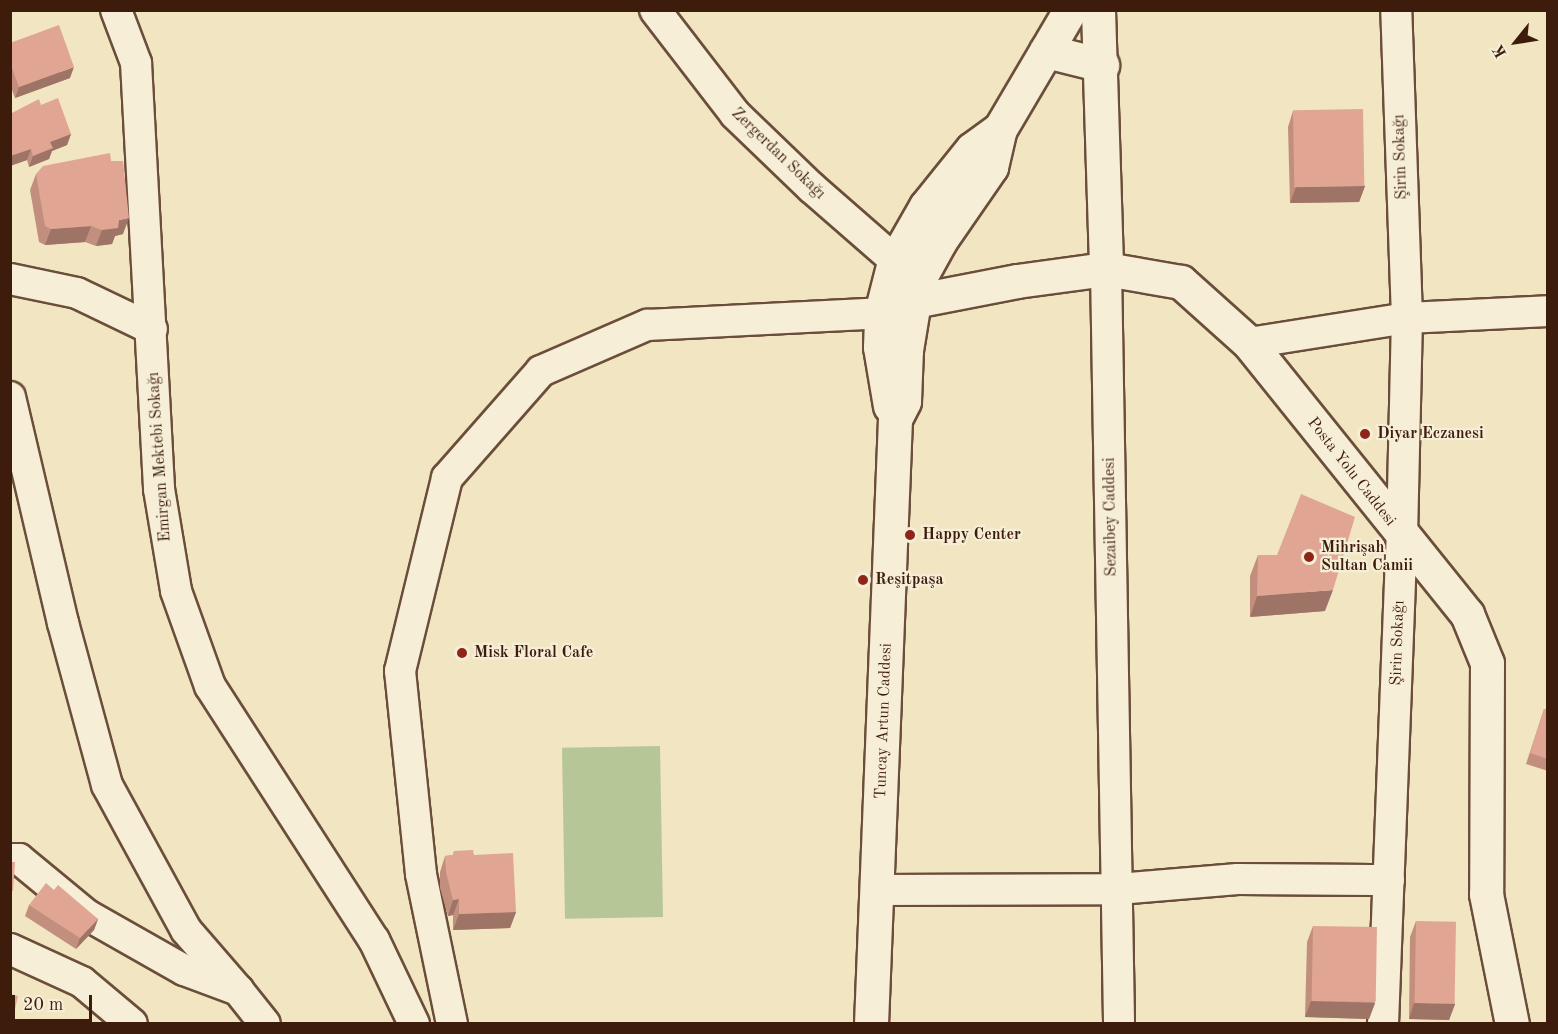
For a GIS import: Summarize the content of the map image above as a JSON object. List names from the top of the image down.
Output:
{
  "streets": {
    "street": [
      "Zergerdan Sokağı",
      "Şirin Sokağı",
      "Emirgan Mektebi Sokağı",
      "Posta Yolu Caddesi",
      "Sezaibey Caddesi",
      "Tuncay Artun Caddesi"
    ]
  },
  "crossings": [
    ["Zergerdan Sokağı", "Posta Yolu Caddesi"],
    ["Şirin Sokağı", "Posta Yolu Caddesi"],
    ["Posta Yolu Caddesi", "Sezaibey Caddesi"]
  ],
  "places": [
    "Diyar Eczanesi",
    "Happy Center",
    "Mihrişah Sultan Camii",
    "Reşitpaşa",
    "Misk Floral Cafe"
  ],
  "scale_bar": "20 m",
  "north": "bottom left"
}
